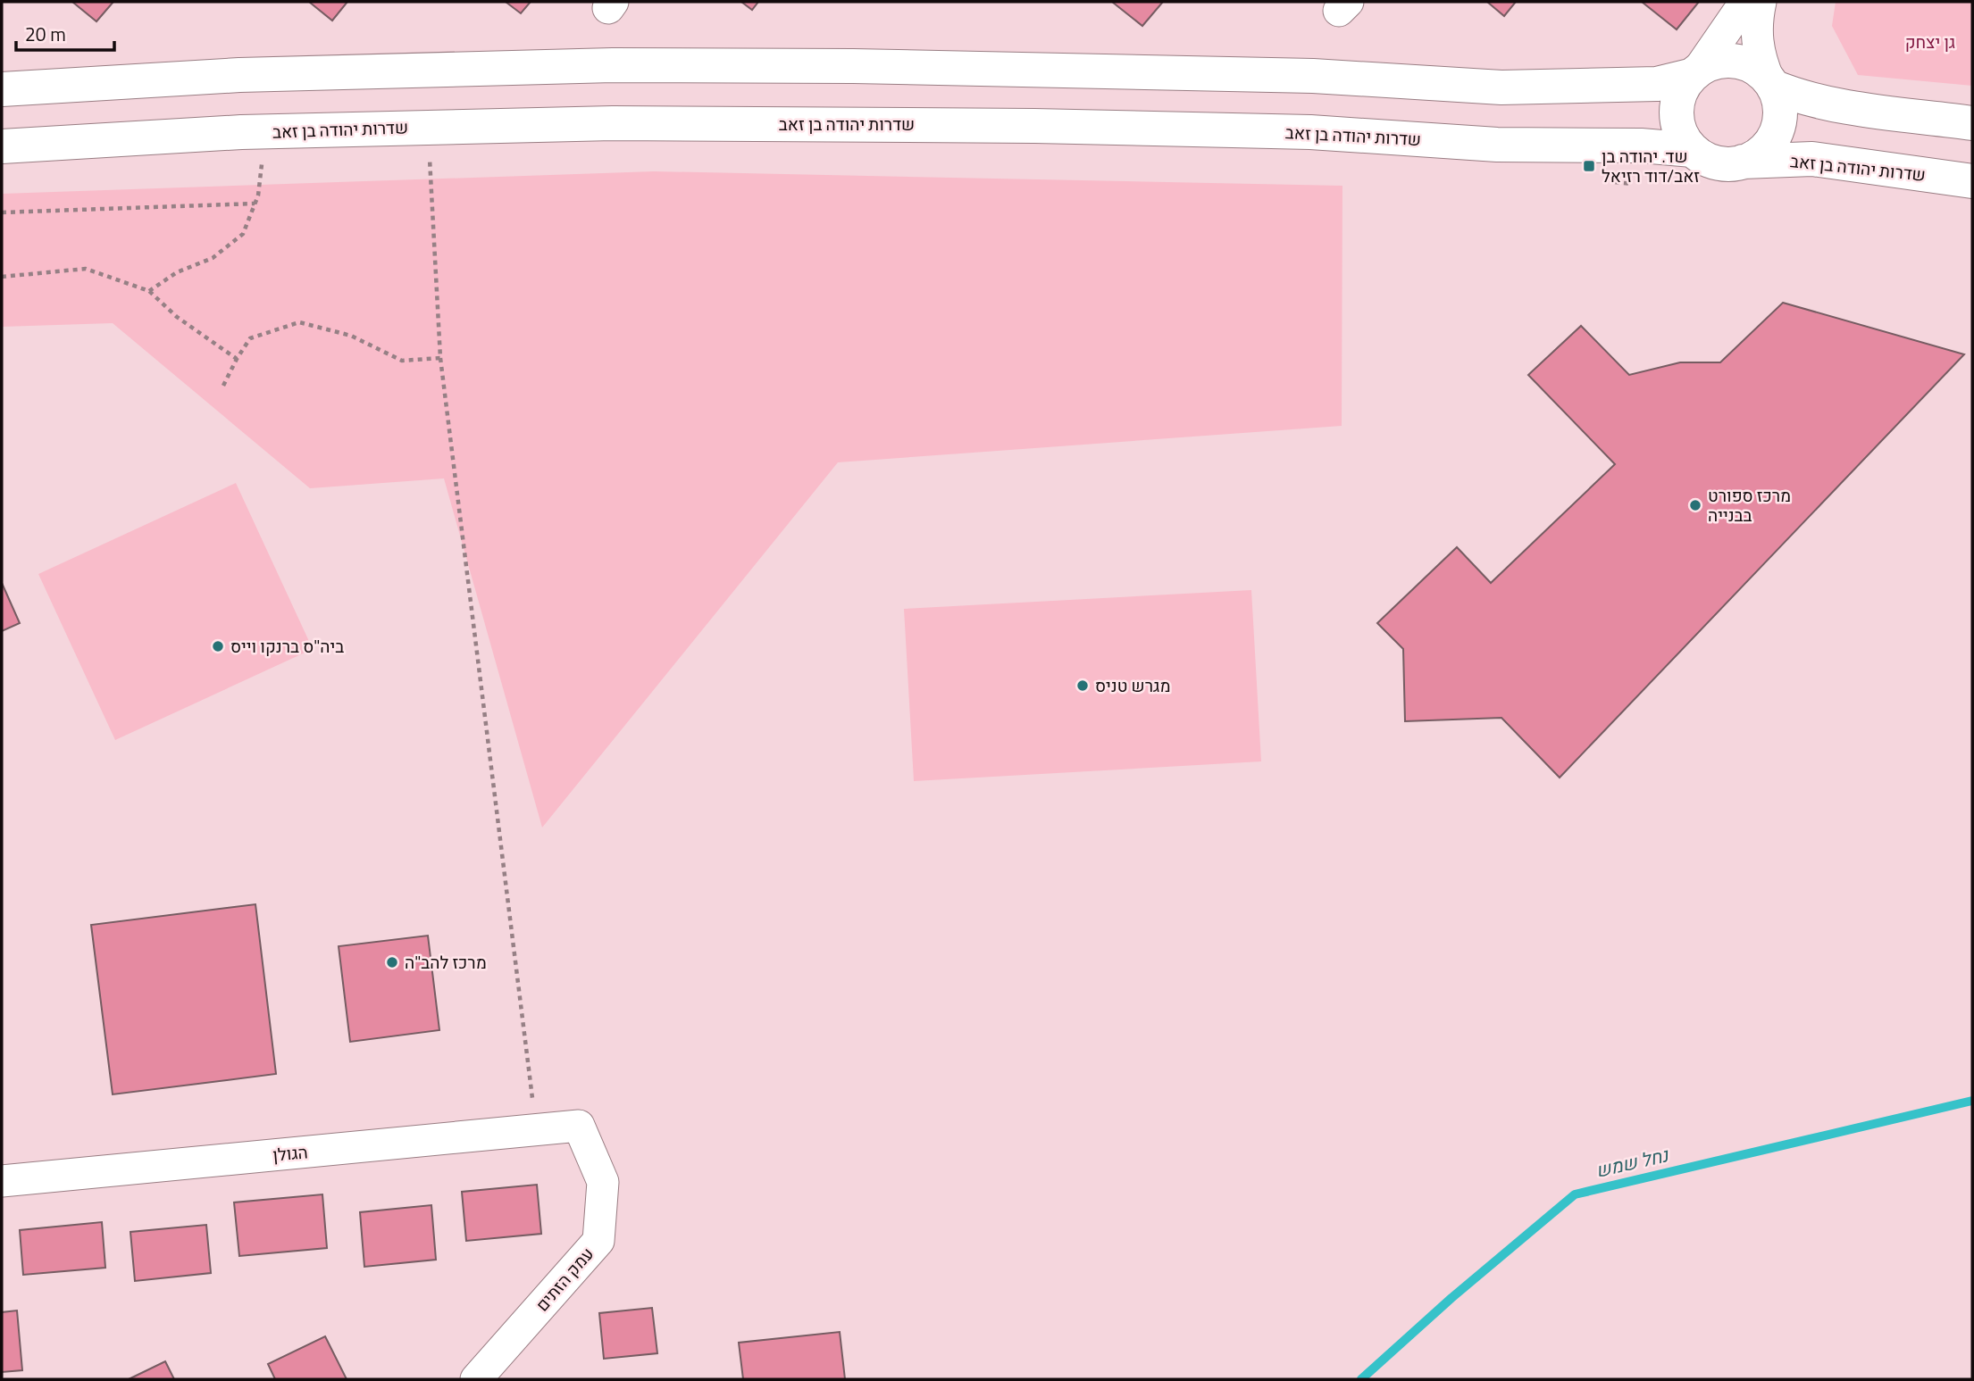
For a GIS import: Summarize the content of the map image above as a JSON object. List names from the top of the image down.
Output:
{
  "streets": {
    "main road": ["שדרות יהודה בן זאב"],
    "street": ["הגולן", "עמק הזתים"]
  },
  "crossings": [
    ["הגולן", "עמק הזתים"]
  ],
  "water": ["נחל שמש"],
  "parks": ["גן יצחק"],
  "places": {
    "transit": ["שד. יהודה בן זאב/דוד רזיאל"],
    "other": [
      "מרכז ספורט בבנייה",
      "ביה\"ס ברנקו וייס",
      "מגרש טניס",
      "מרכז להב\"ה"
    ]
  },
  "scale_bar": "20 m"
}
